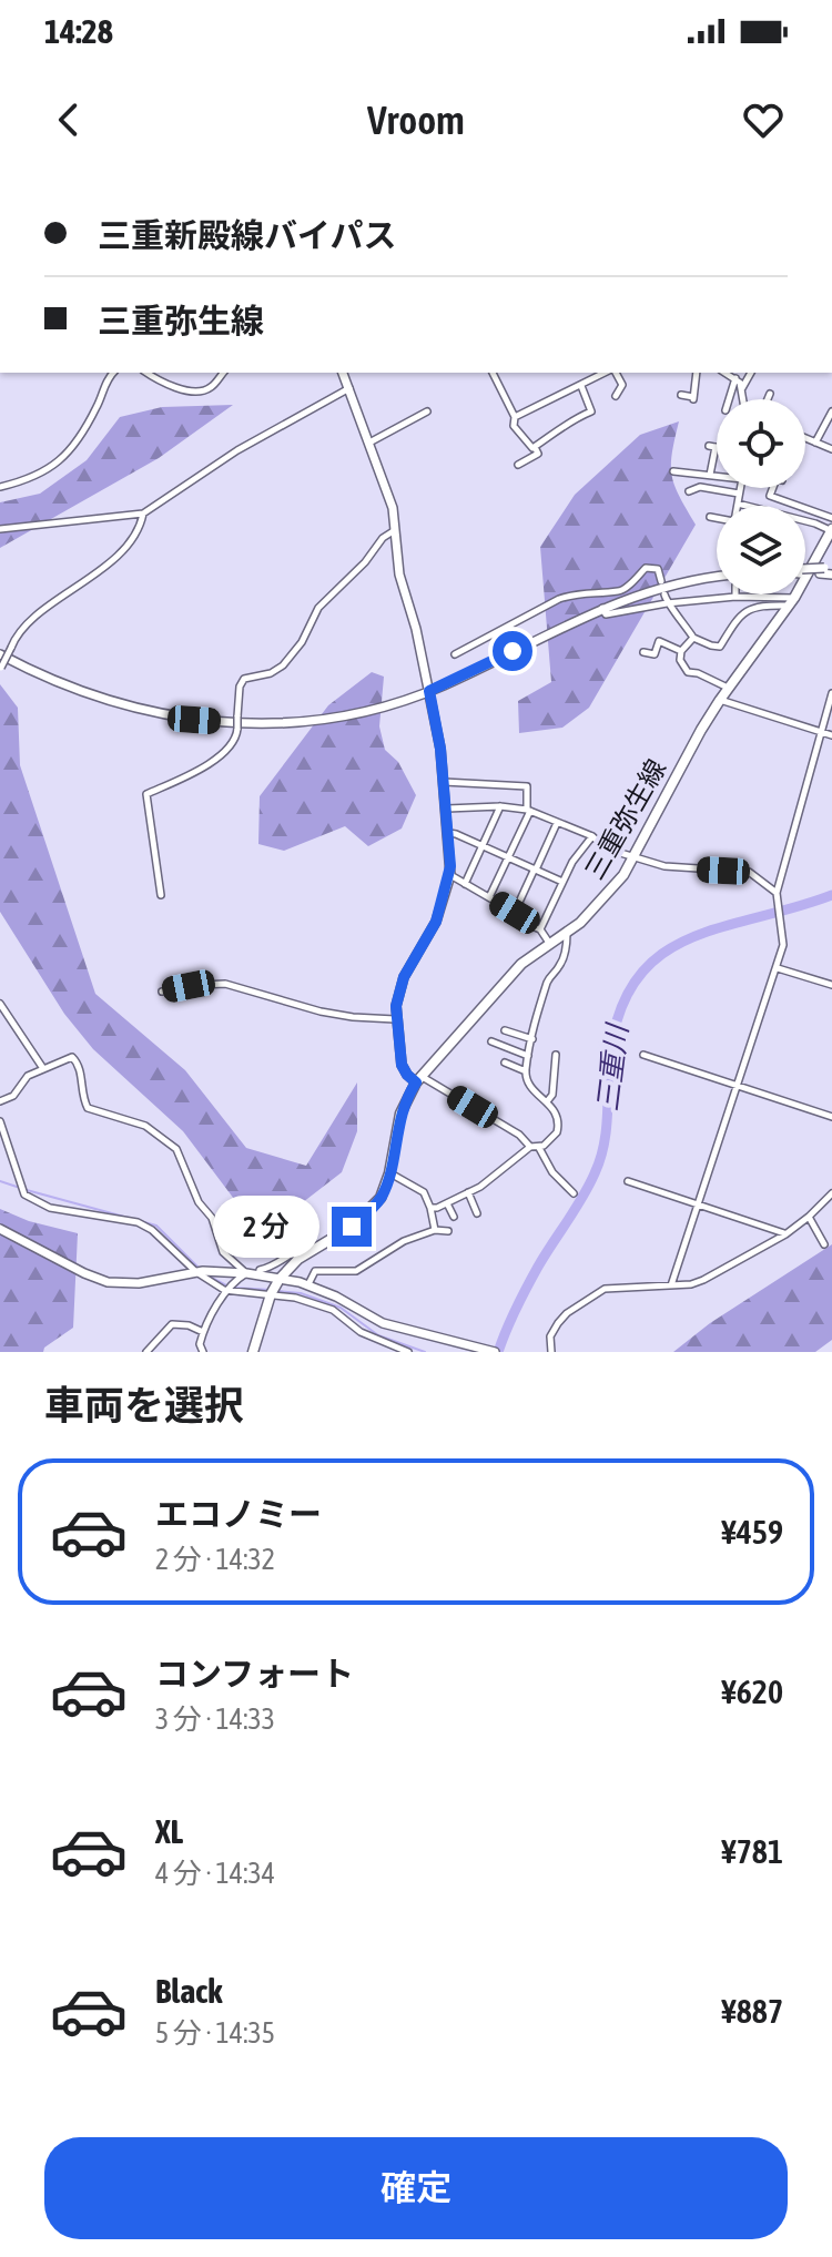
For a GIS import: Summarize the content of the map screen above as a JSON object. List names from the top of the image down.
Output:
{
  "streets": {
    "main road": ["三重弥生線"]
  },
  "water": ["三重川"],
  "page": {
    "status": "14:28",
    "header": "Vroom",
    "banner": ["三重新殿線バイパス", "三重弥生線"],
    "bubble": "2 分",
    "heading": "車両を選択",
    "list": [
      {
        "name": "エコノミー",
        "note": "2 分 · 14:32",
        "value": "¥459"
      },
      {
        "name": "コンフォート",
        "note": "3 分 · 14:33",
        "value": "¥620"
      },
      {
        "name": "XL",
        "note": "4 分 · 14:34",
        "value": "¥781"
      },
      {
        "name": "Black",
        "note": "5 分 · 14:35",
        "value": "¥887"
      }
    ],
    "buttons": "確定"
  }
}
